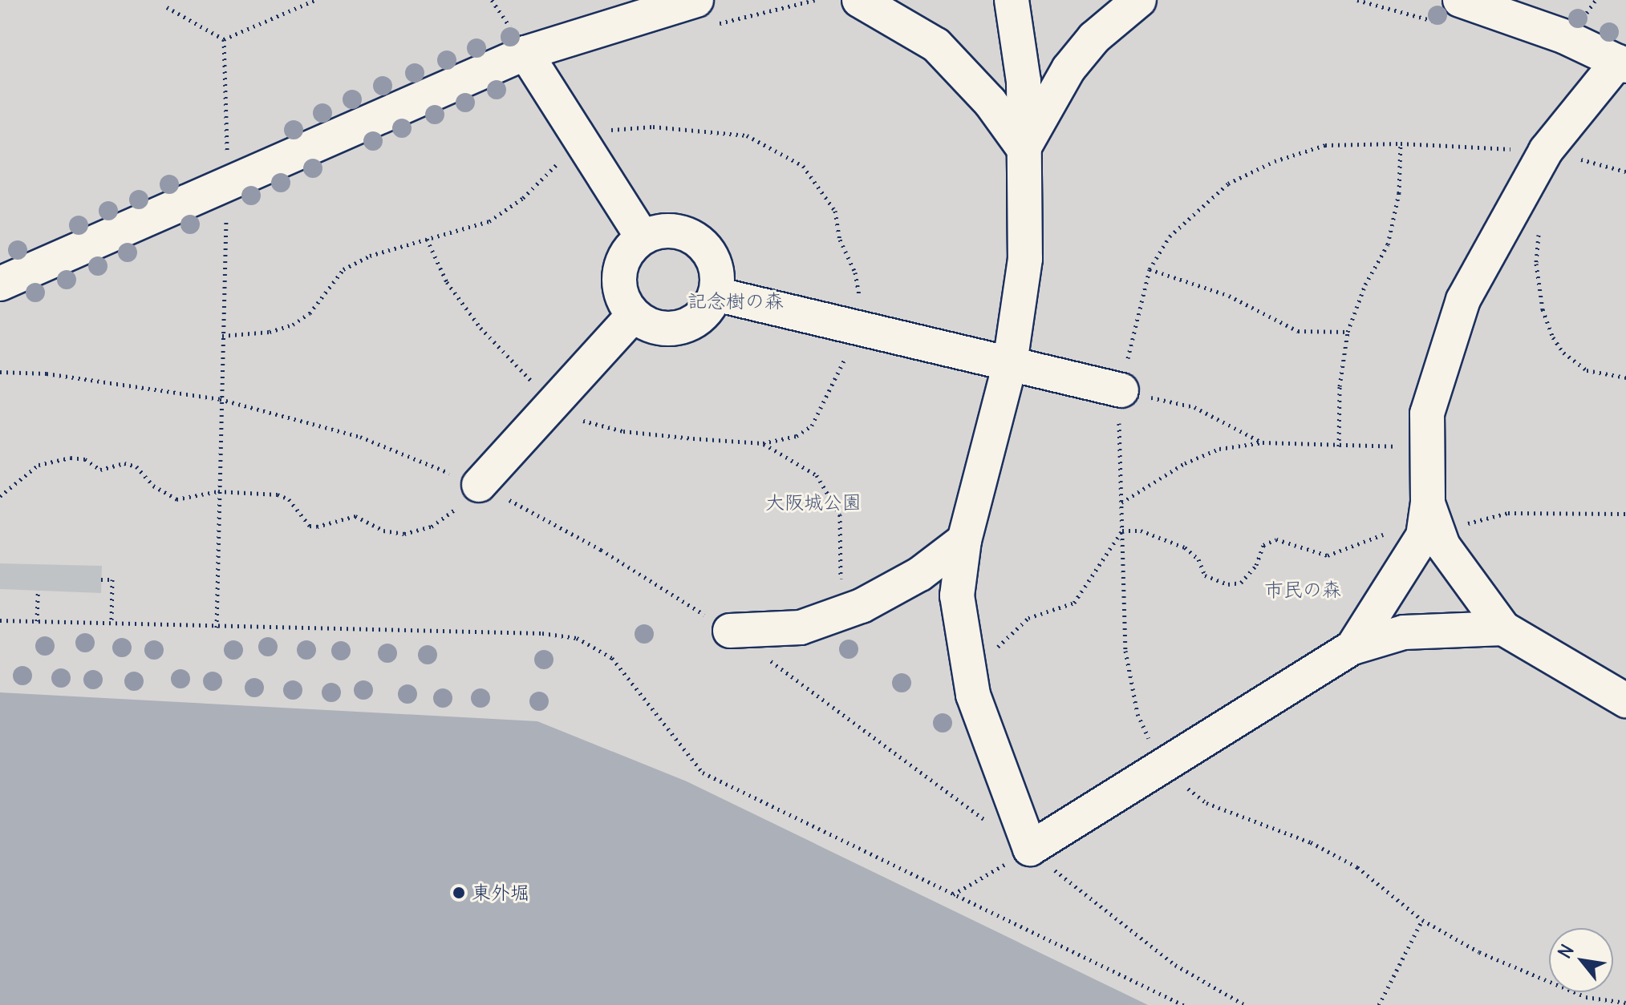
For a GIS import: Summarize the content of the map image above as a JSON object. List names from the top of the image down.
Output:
{
  "parks": ["記念樹の森", "大阪城公園", "市民の森"],
  "places": ["東外堀"],
  "north": "top left"
}
